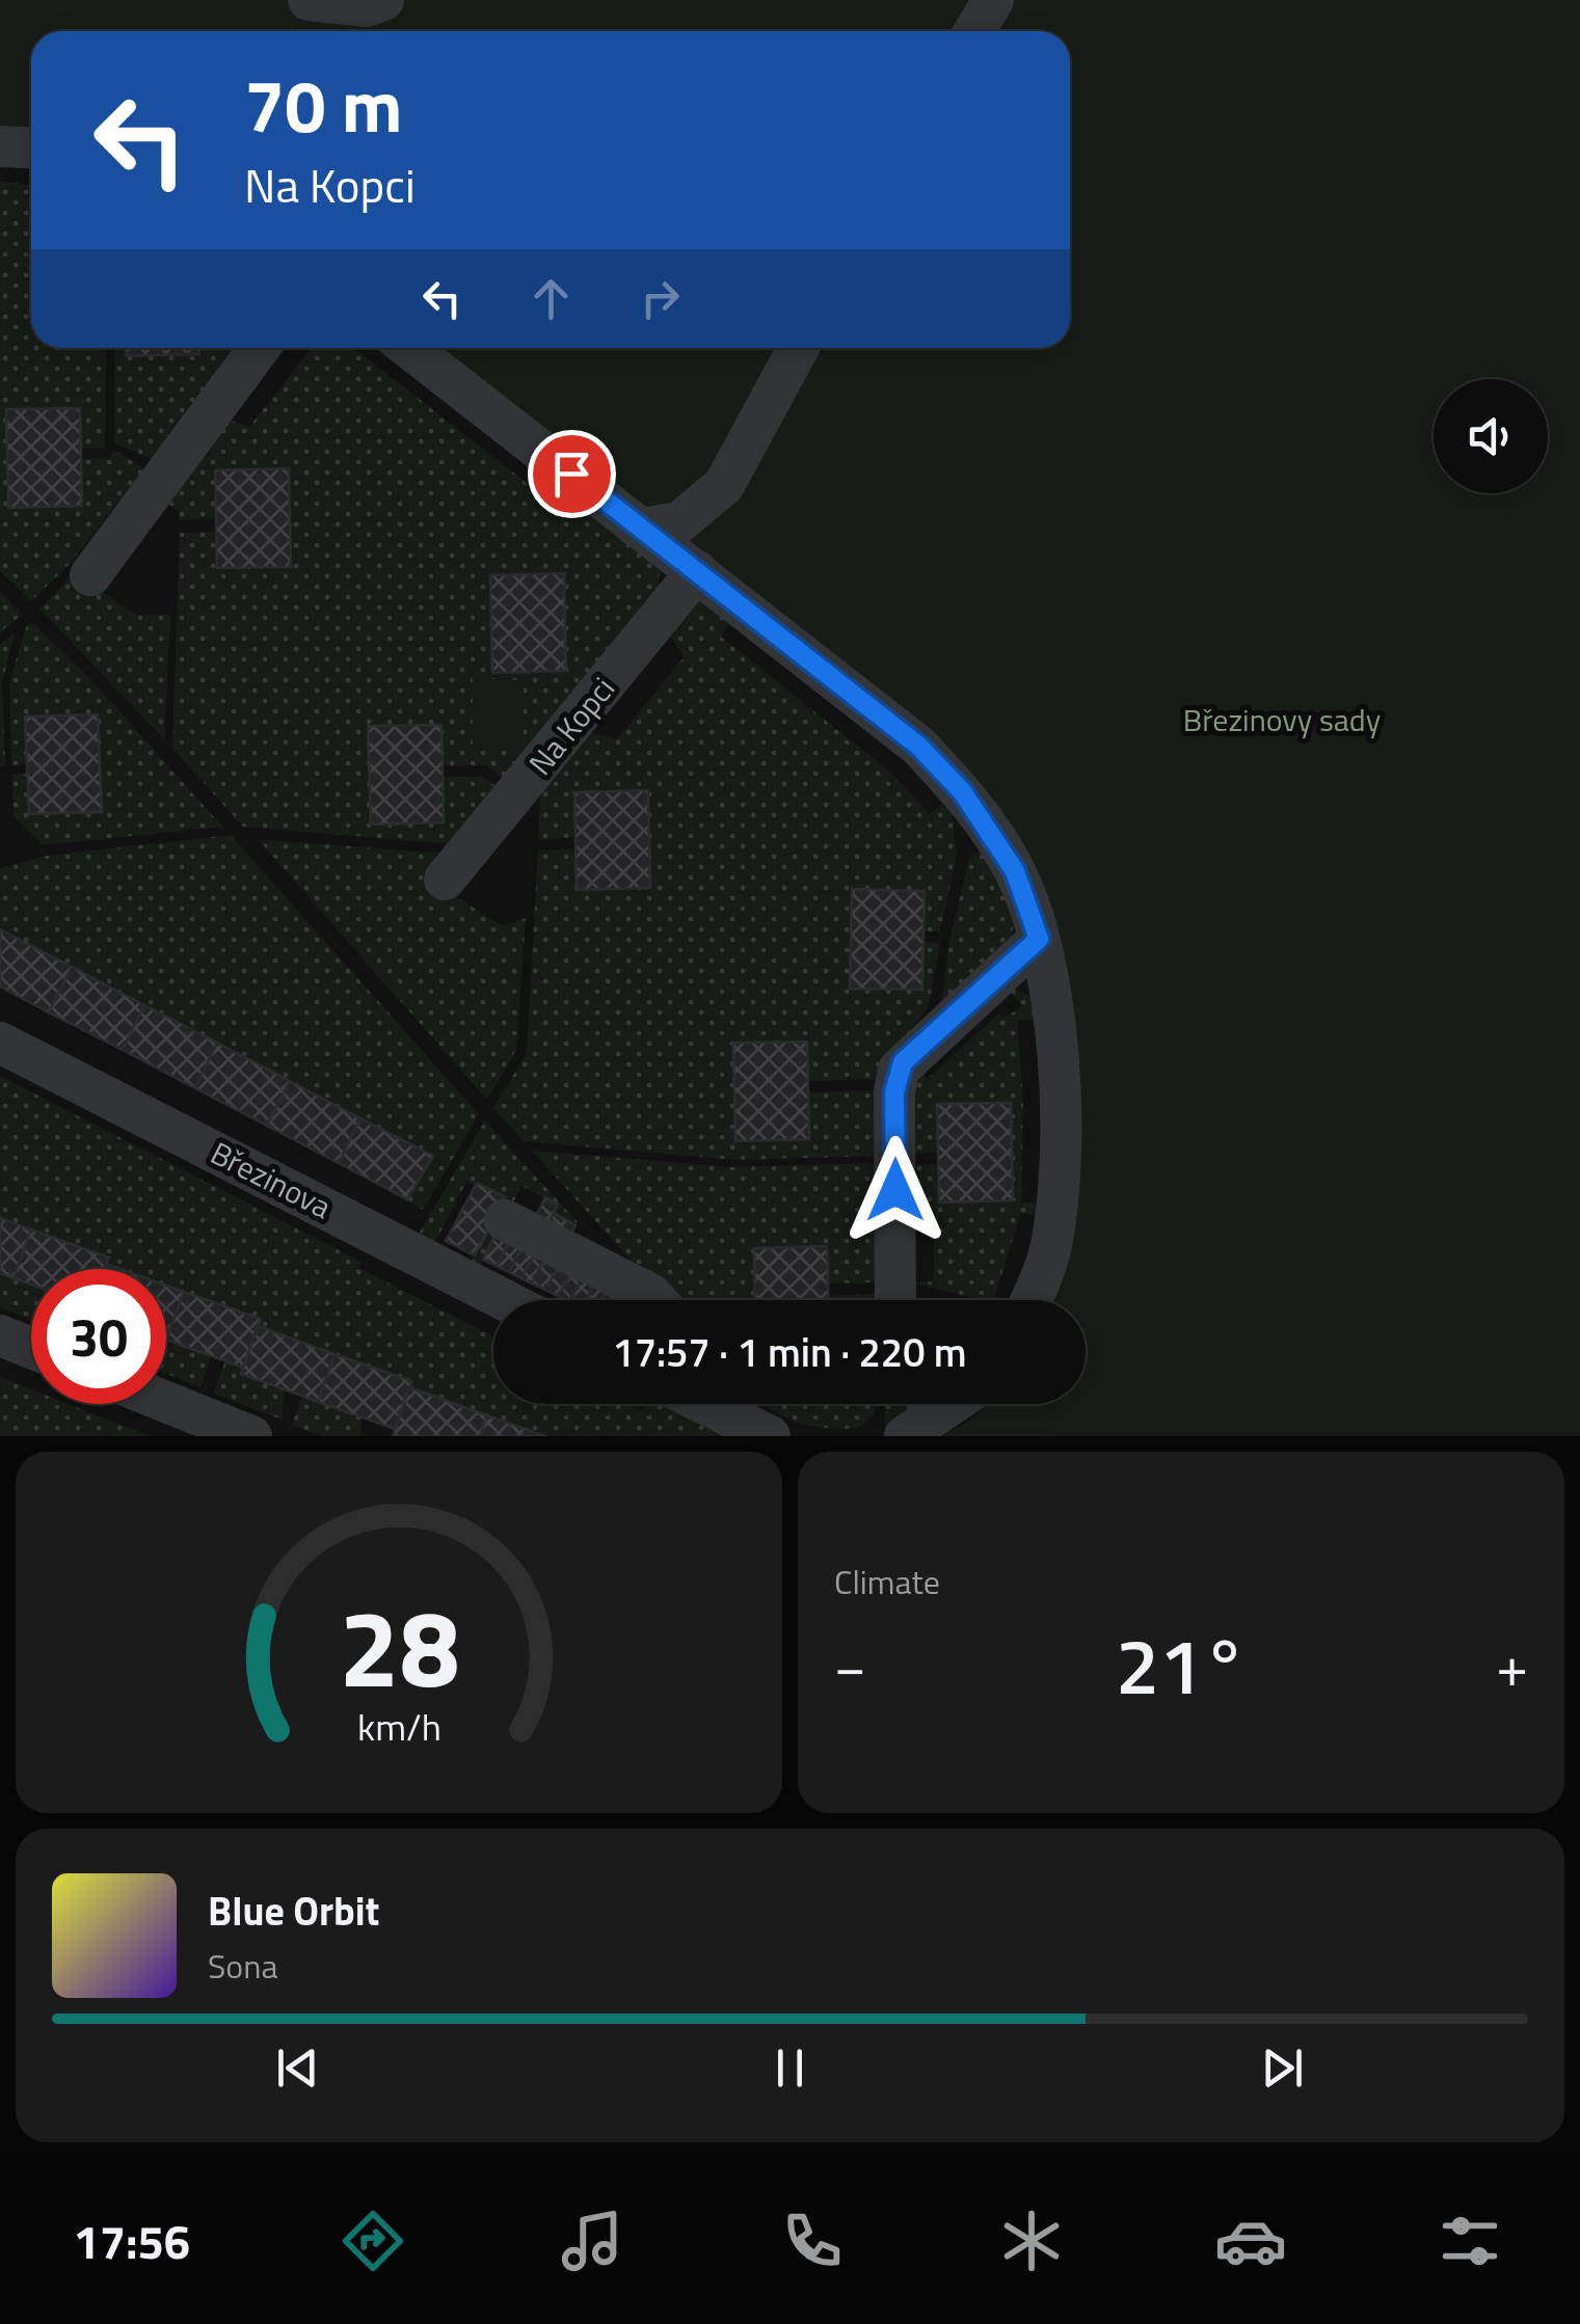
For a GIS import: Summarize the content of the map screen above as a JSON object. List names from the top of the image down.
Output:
{
  "streets": {
    "street": ["Na Kopci", "Březinova"]
  },
  "parks": ["Březinovy sady"],
  "page": {
    "turn": ["70 m", "Na Kopci"],
    "limit": "30",
    "trip": "17:57 · 1 min · 220 m",
    "tile": "Climate",
    "heat": ["−", "21°", "+"],
    "song": ["Blue Orbit", "Sona"],
    "tabs": "17:56",
    "gauge": ["28", "km/h"]
  }
}
